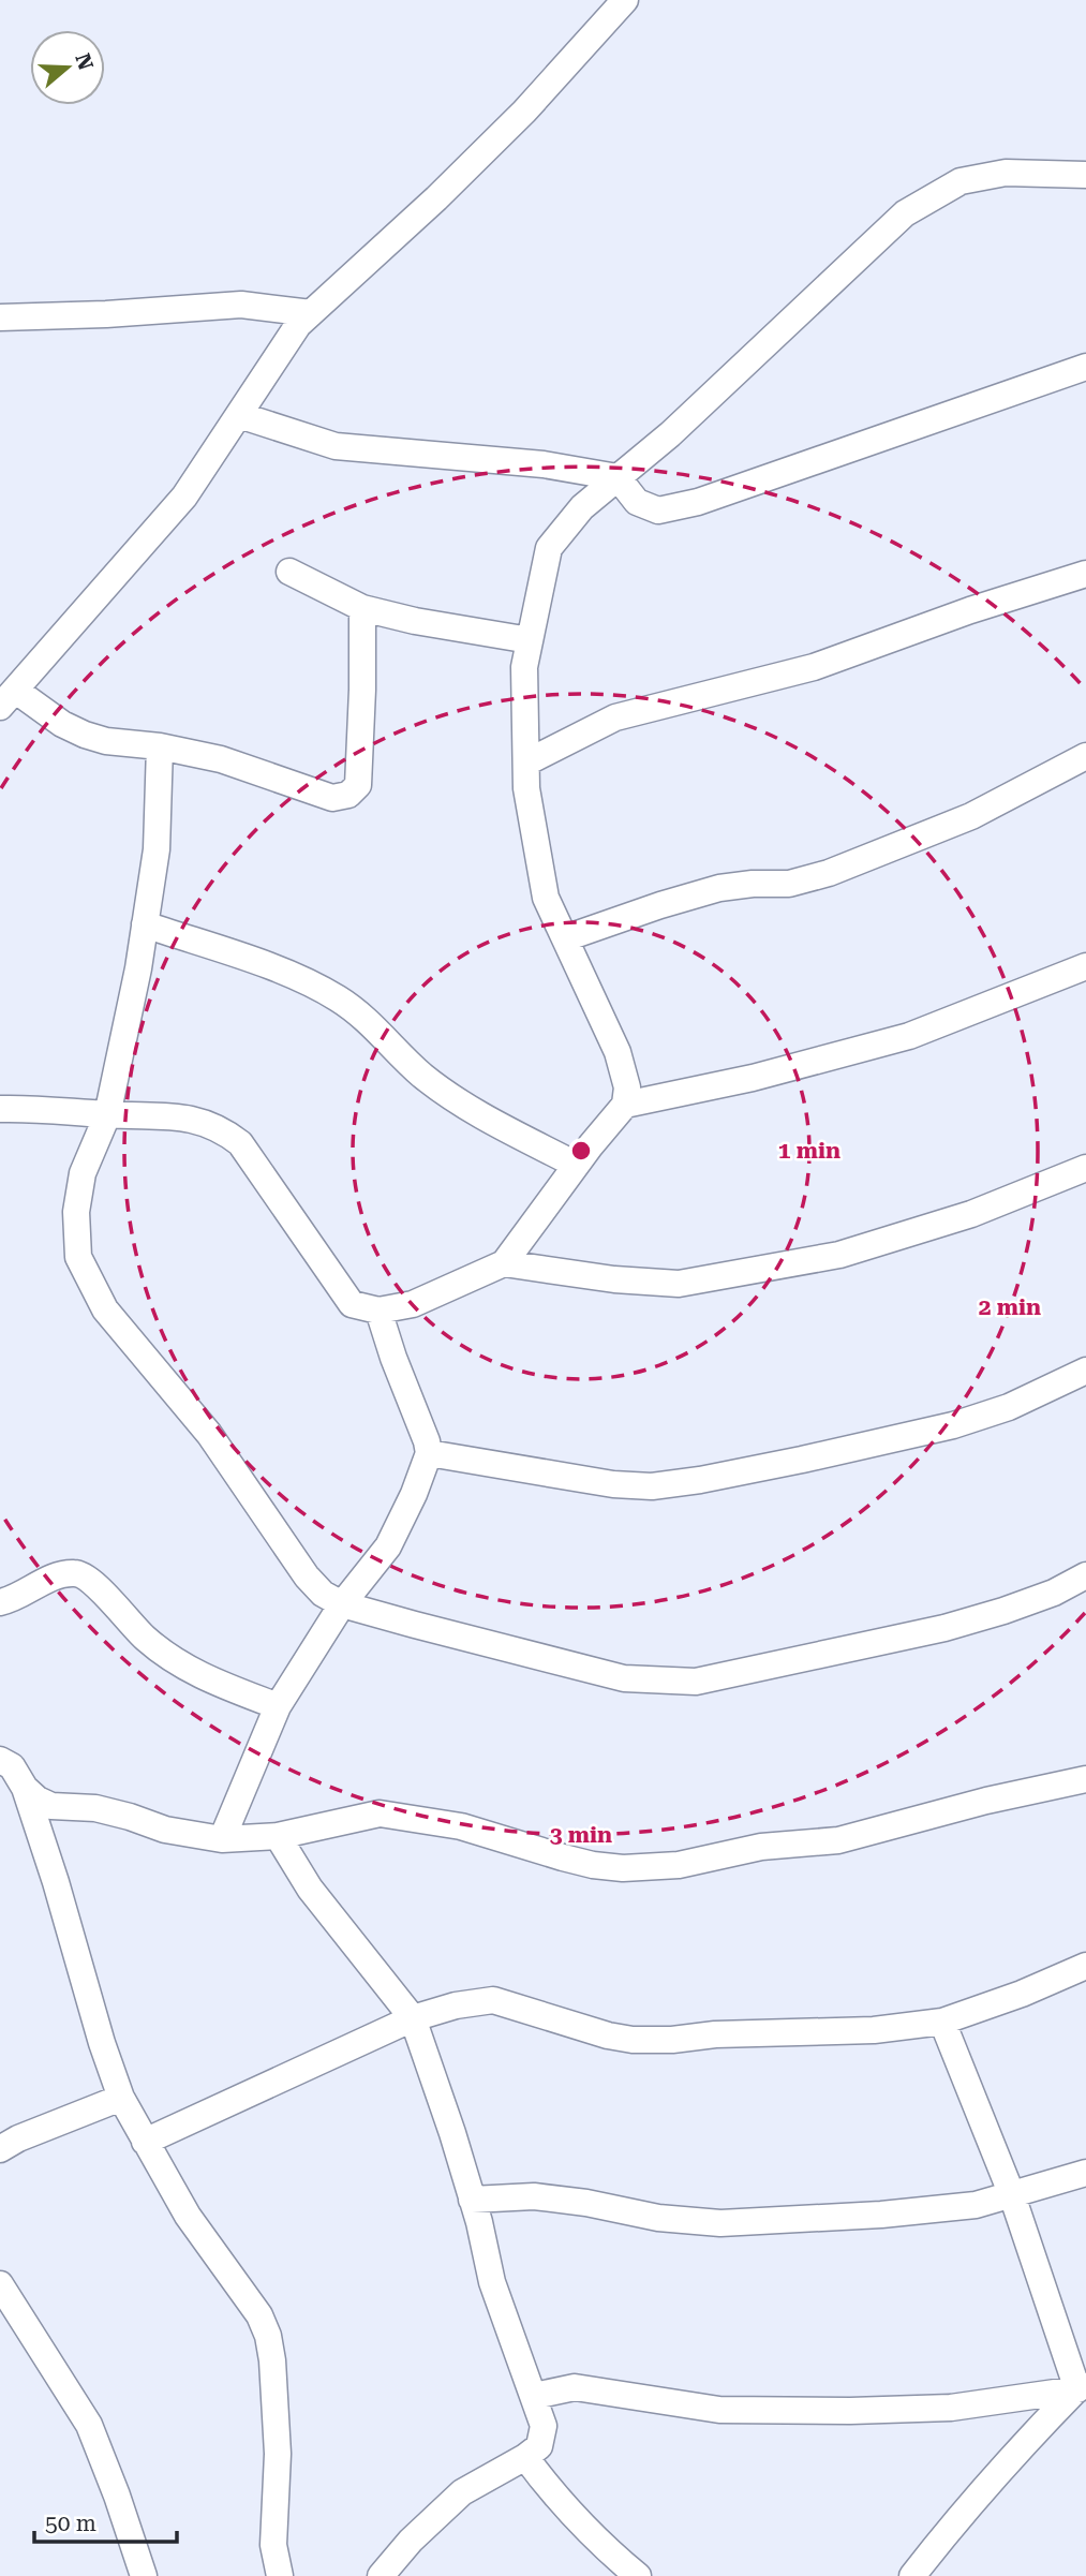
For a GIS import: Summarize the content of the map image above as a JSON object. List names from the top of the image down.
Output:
{
  "scale_bar": "50 m",
  "north": "right",
  "rings": ["1 min", "2 min", "3 min"]
}
